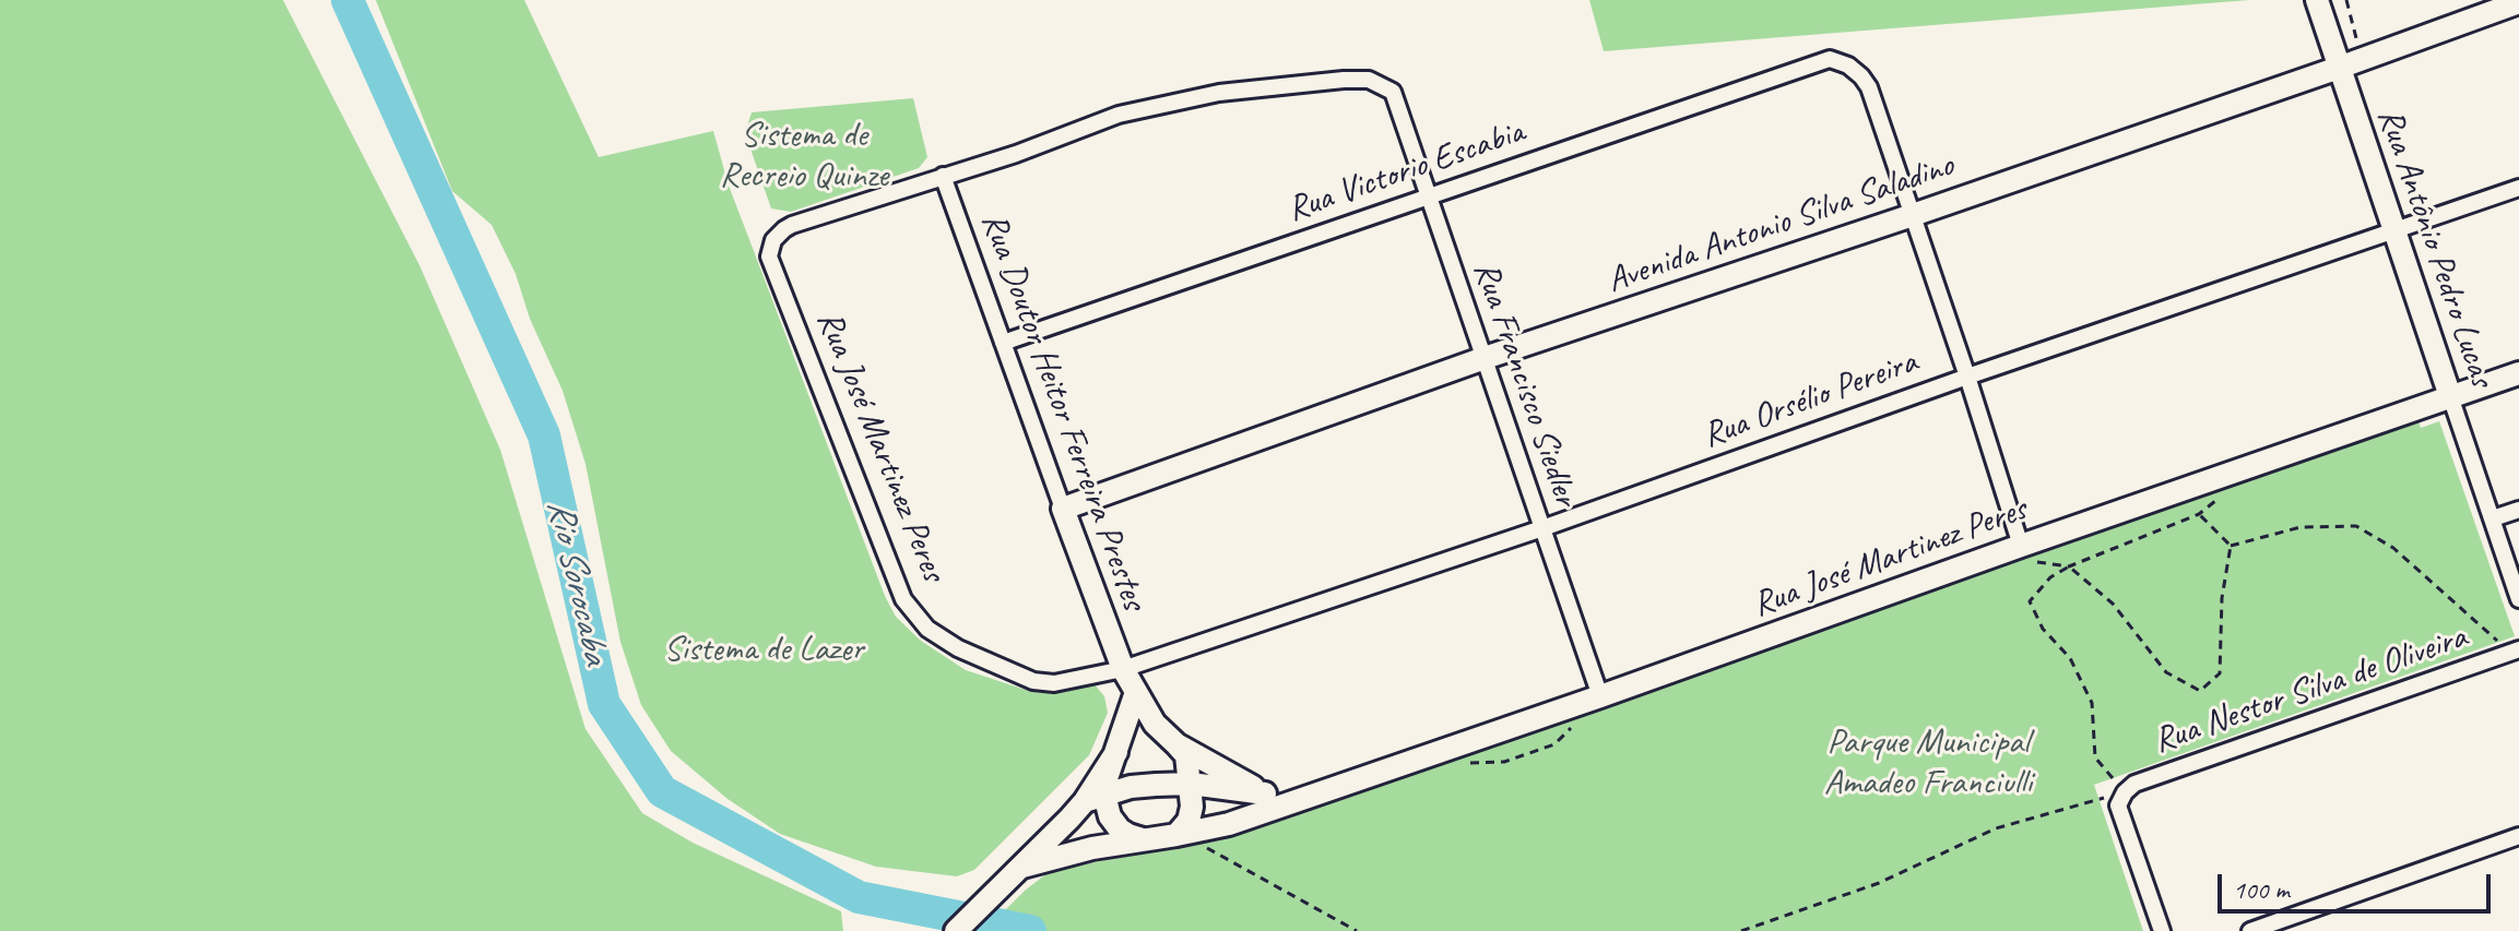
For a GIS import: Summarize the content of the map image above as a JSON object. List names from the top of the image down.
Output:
{
  "streets": {
    "main road": [
      "Avenida Antonio Silva Saladino",
      "Rua Antônio Pedro Lucas",
      "Rua Doutor Heitor Ferreira Prestes",
      "Rua José Martinez Peres"
    ],
    "street": [
      "Rua Victorio Escabia",
      "Rua Francisco Siedler",
      "Rua Orsélio Pereira",
      "Rua Nestor Silva de Oliveira"
    ]
  },
  "crossings": [
    ["Rua Victorio Escabia", "Avenida Antonio Silva Saladino"],
    ["Rua Victorio Escabia", "Rua Francisco Siedler"],
    ["Rua Victorio Escabia", "Rua Doutor Heitor Ferreira Prestes"],
    ["Avenida Antonio Silva Saladino", "Rua Antônio Pedro Lucas"],
    ["Avenida Antonio Silva Saladino", "Rua Francisco Siedler"],
    ["Avenida Antonio Silva Saladino", "Rua Doutor Heitor Ferreira Prestes"],
    ["Rua Antônio Pedro Lucas", "Rua Orsélio Pereira"],
    ["Rua Antônio Pedro Lucas", "Rua José Martinez Peres"],
    ["Rua Francisco Siedler", "Rua Orsélio Pereira"],
    ["Rua Francisco Siedler", "Rua Doutor Heitor Ferreira Prestes"],
    ["Rua Francisco Siedler", "Rua José Martinez Peres"],
    ["Rua Orsélio Pereira", "Rua Doutor Heitor Ferreira Prestes"],
    ["Rua Orsélio Pereira", "Rua José Martinez Peres"],
    ["Rua Doutor Heitor Ferreira Prestes", "Rua José Martinez Peres"]
  ],
  "water": ["Rio Sorocaba"],
  "parks": ["Sistema de Recreio Quinze", "Sistema de Lazer", "Parque Municipal Amadeo Franciulli"],
  "scale_bar": "100 m"
}
